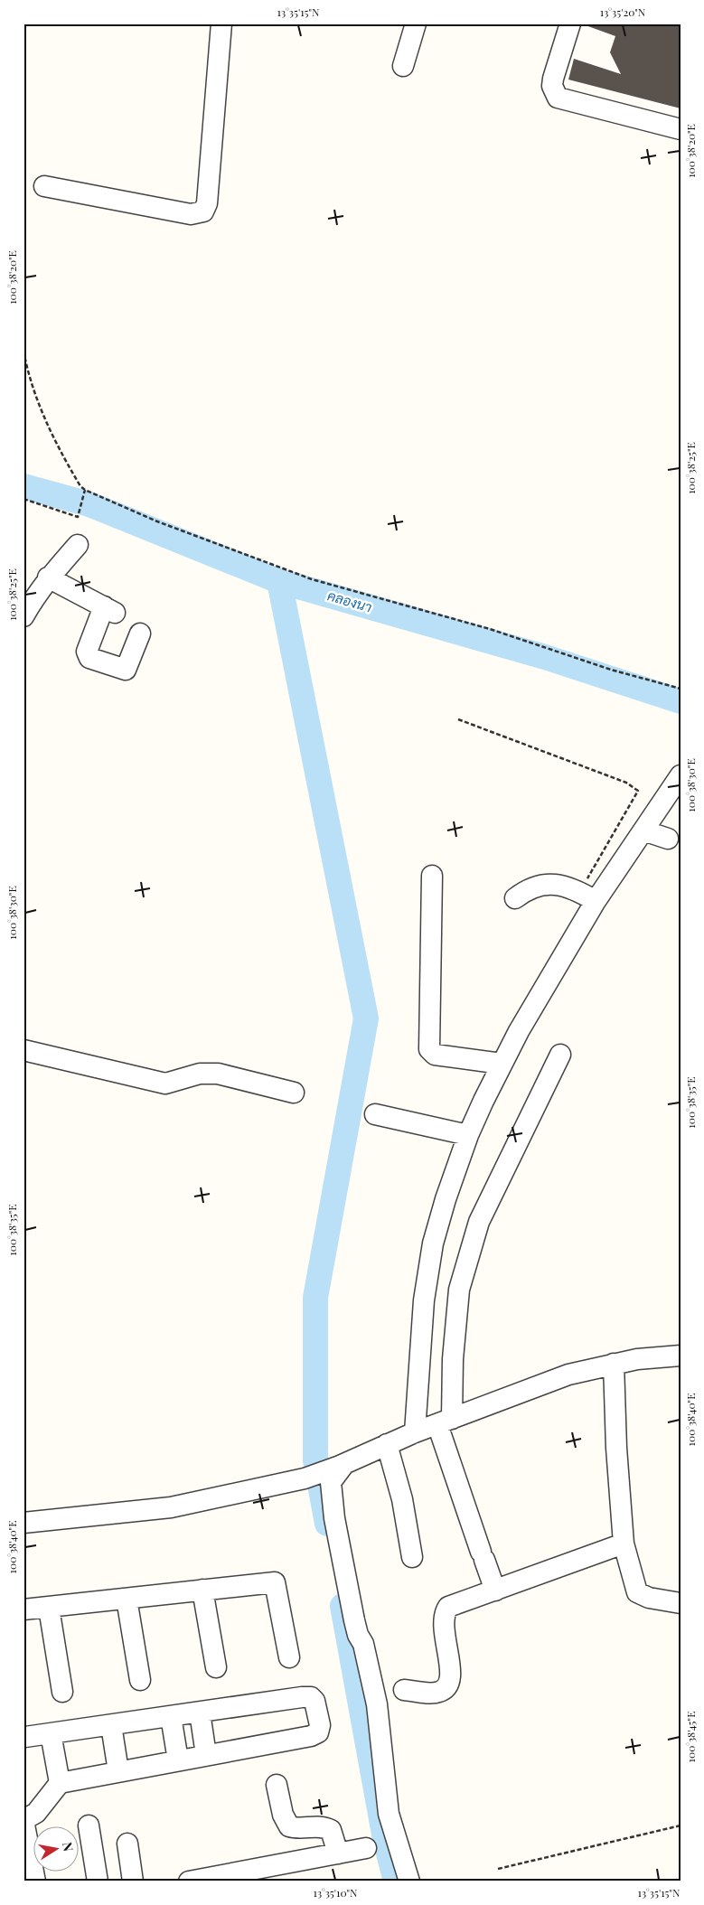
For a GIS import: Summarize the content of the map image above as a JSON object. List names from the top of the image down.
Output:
{
  "water": ["คลองนา"],
  "north": "right",
  "coordinates": [
    "13°35'15\"N",
    "13°35'20\"N",
    "100°38'20\"E",
    "100°38'25\"E",
    "100°38'30\"E",
    "100°38'35\"E",
    "100°38'40\"E",
    "100°38'45\"E",
    "13°35'10\"N"
  ]
}
